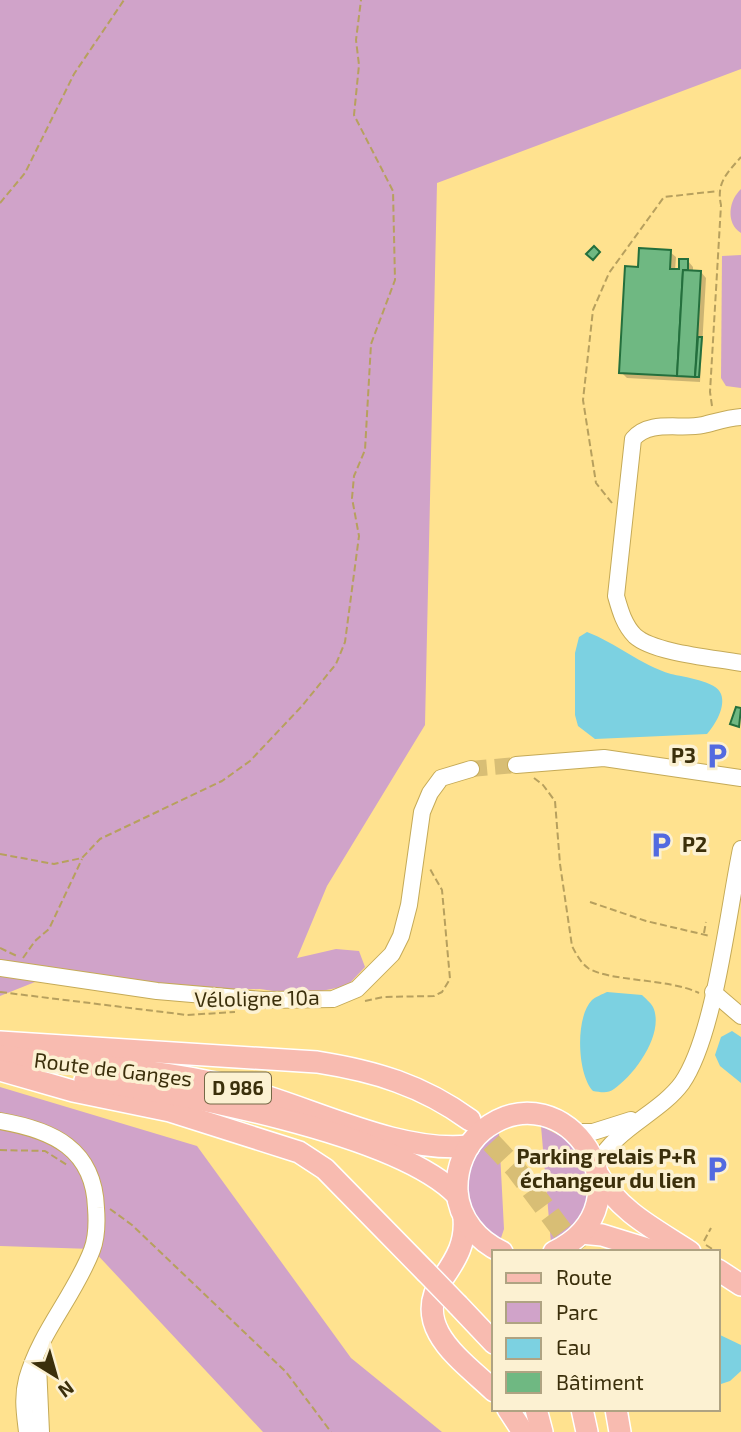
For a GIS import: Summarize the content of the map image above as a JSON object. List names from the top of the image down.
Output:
{
  "streets": {
    "main road": ["Route de Ganges", "D 986"],
    "path": ["Véloligne 10a"]
  },
  "places": {
    "parking": ["P3", "P2", "Parking relais P+R échangeur du lien"]
  },
  "legend": [
    "Route",
    "Parc",
    "Eau",
    "Bâtiment"
  ],
  "north": "bottom right"
}
